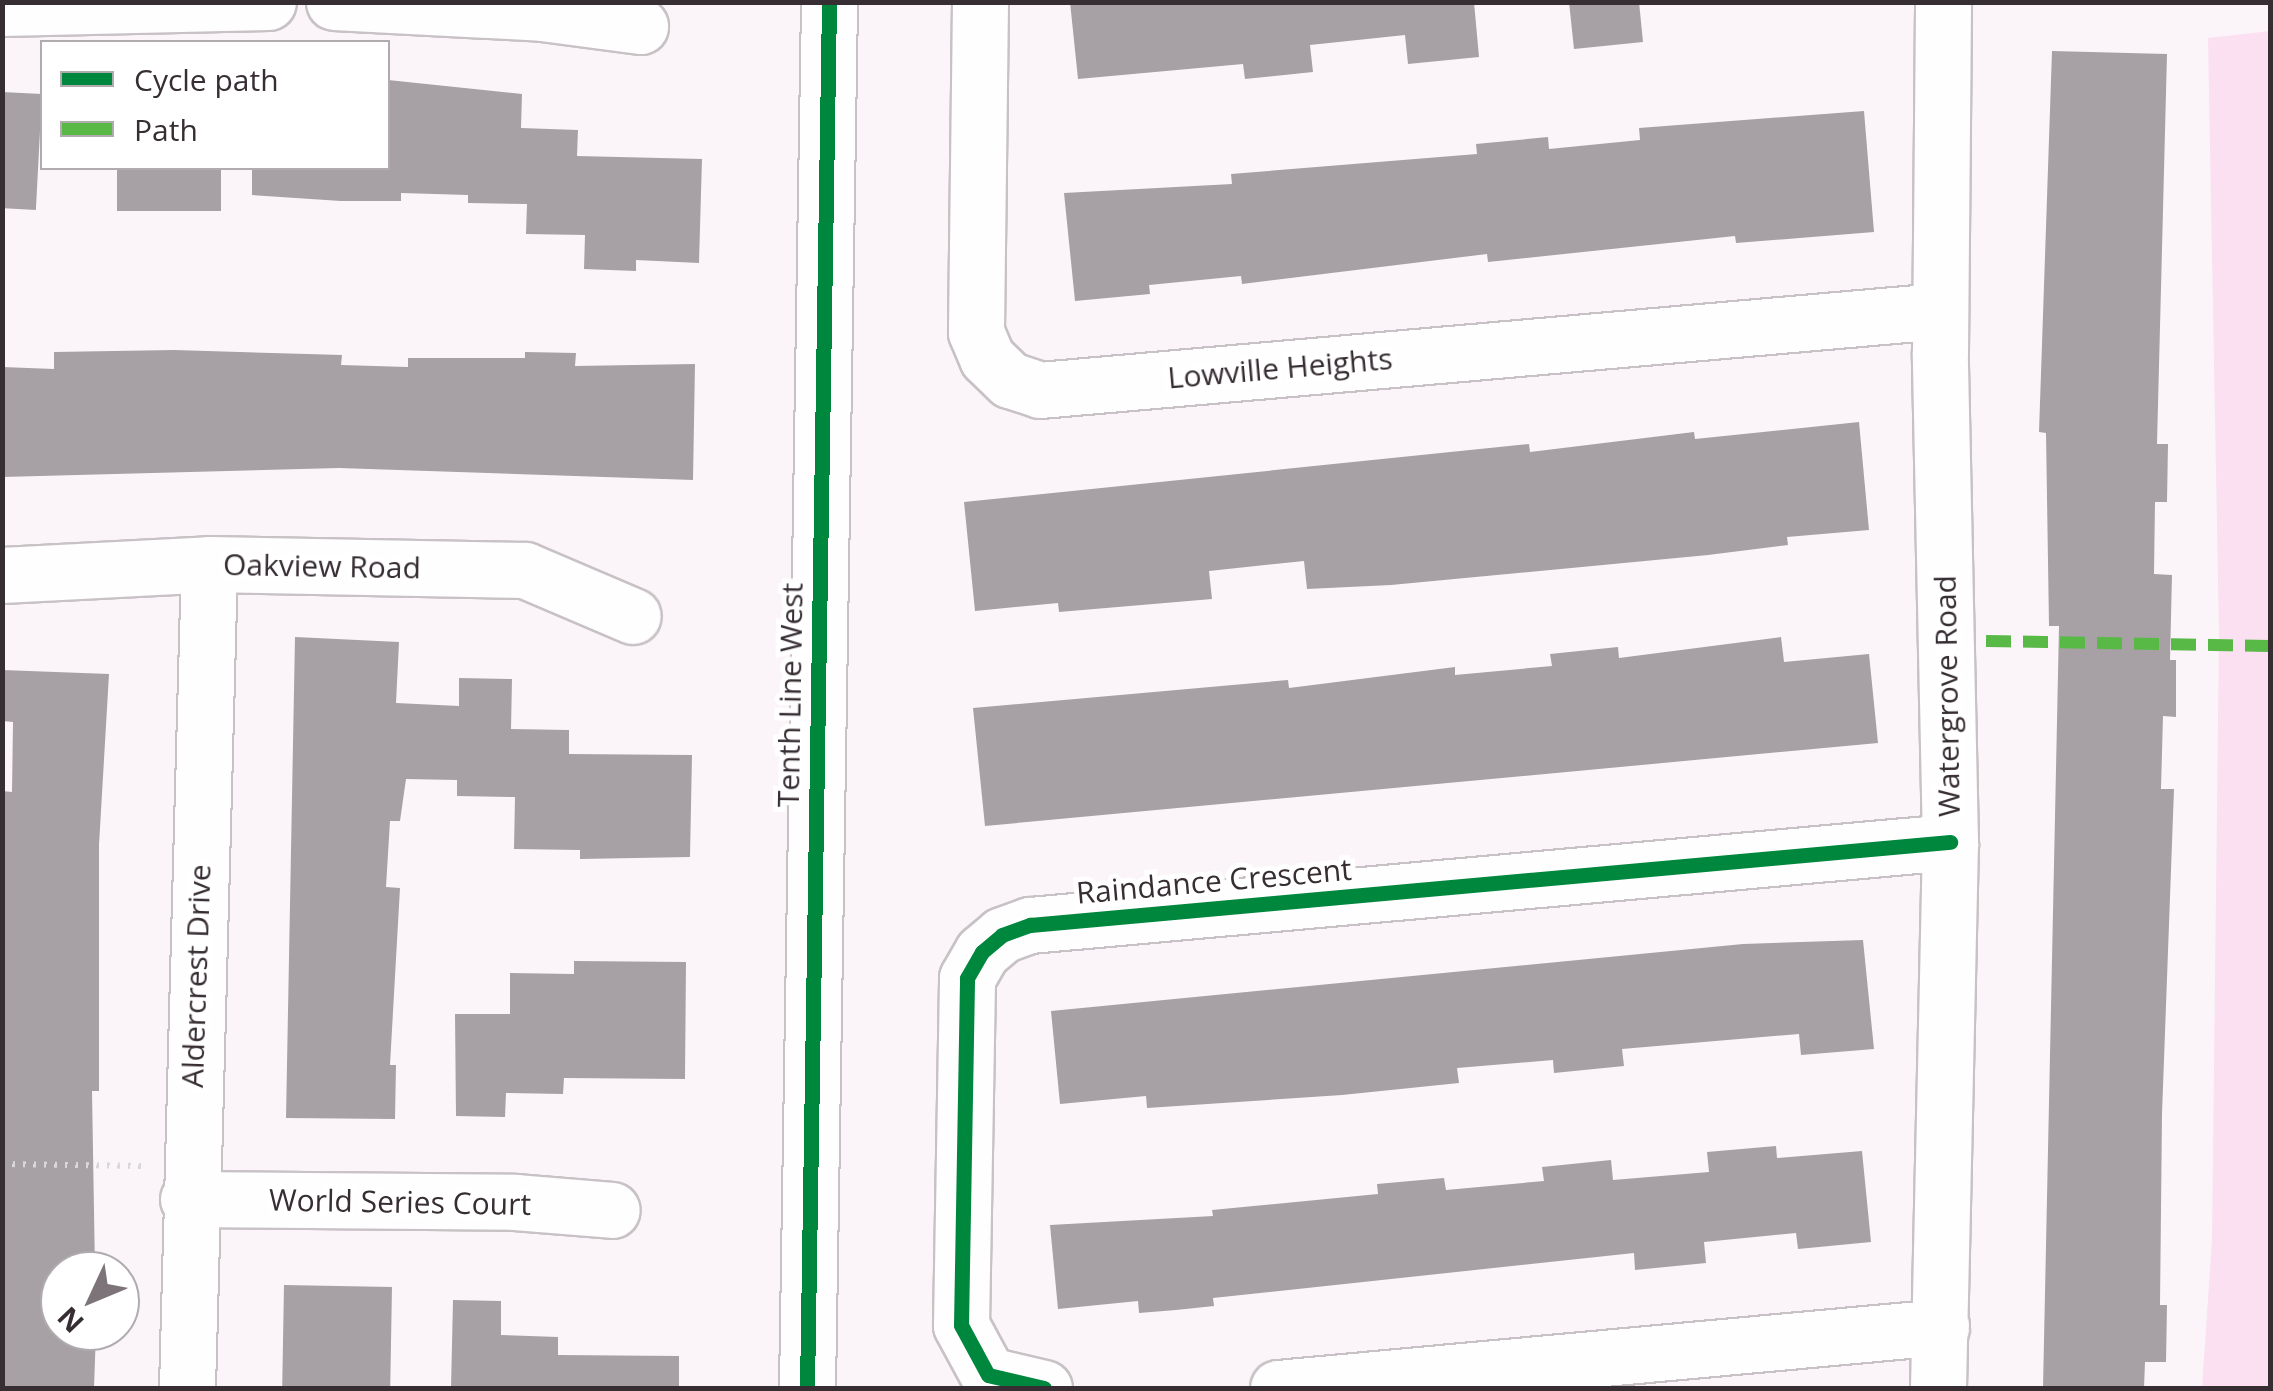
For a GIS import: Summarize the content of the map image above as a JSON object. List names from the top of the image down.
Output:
{
  "streets": {
    "street": [
      "Lowville Heights",
      "Oakview Road",
      "Tenth Line West",
      "Watergrove Road",
      "Raindance Crescent",
      "Aldercrest Drive",
      "World Series Court"
    ]
  },
  "crossings": [
    ["Lowville Heights", "Watergrove Road"],
    ["Oakview Road", "Aldercrest Drive"],
    ["Watergrove Road", "Raindance Crescent"],
    ["Aldercrest Drive", "World Series Court"]
  ],
  "legend": ["Cycle path", "Path"],
  "north": "bottom left"
}
